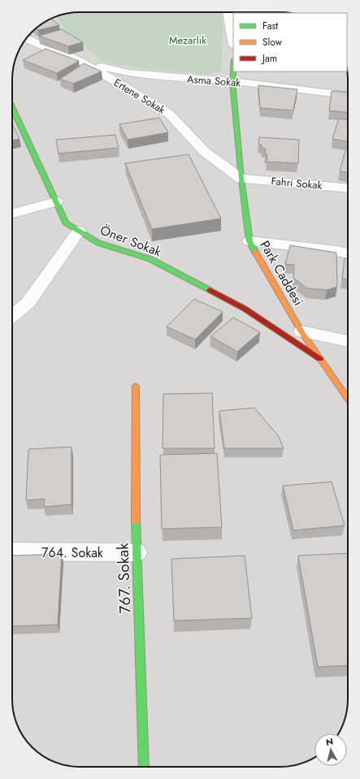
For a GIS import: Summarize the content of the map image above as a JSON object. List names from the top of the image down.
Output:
{
  "streets": {
    "street": [
      "Asma Sokak",
      "Ertene Sokak",
      "Fahri Sokak",
      "Öner Sokak",
      "Park Caddesi",
      "764. Sokak",
      "767. Sokak"
    ]
  },
  "crossings": [
    ["Asma Sokak", "Ertene Sokak"],
    ["Asma Sokak", "Park Caddesi"],
    ["Ertene Sokak", "Fahri Sokak"],
    ["Ertene Sokak", "Park Caddesi"],
    ["Fahri Sokak", "Park Caddesi"],
    ["Öner Sokak", "Park Caddesi"],
    ["764. Sokak", "767. Sokak"]
  ],
  "parks": ["Mezarlık"],
  "legend": ["Fast", "Slow", "Jam"],
  "north": "top"
}
